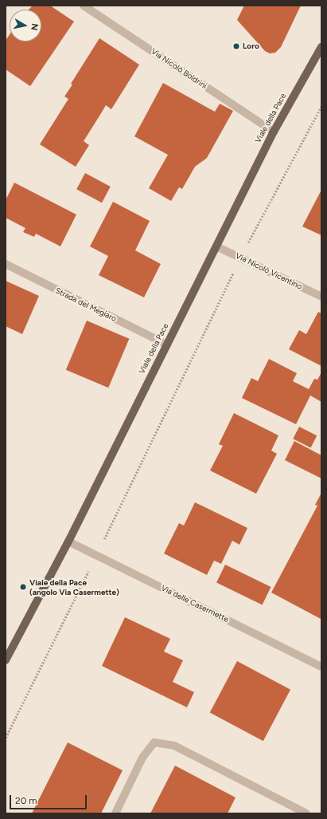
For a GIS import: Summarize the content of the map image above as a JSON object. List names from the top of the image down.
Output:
{
  "streets": {
    "main road": ["Viale della Pace"],
    "street": [
      "Via Nicolò Boldrini",
      "Via Nicolò Vicentino",
      "Strada del Megiaro",
      "Via delle Casermette"
    ]
  },
  "crossings": [
    ["Via Nicolò Boldrini", "Viale della Pace"],
    ["Viale della Pace", "Via Nicolò Vicentino"],
    ["Viale della Pace", "Strada del Megiaro"],
    ["Viale della Pace", "Via delle Casermette"]
  ],
  "places": ["Loro", "Viale della Pace (angolo Via Casermette)"],
  "scale_bar": "20 m",
  "north": "right"
}
